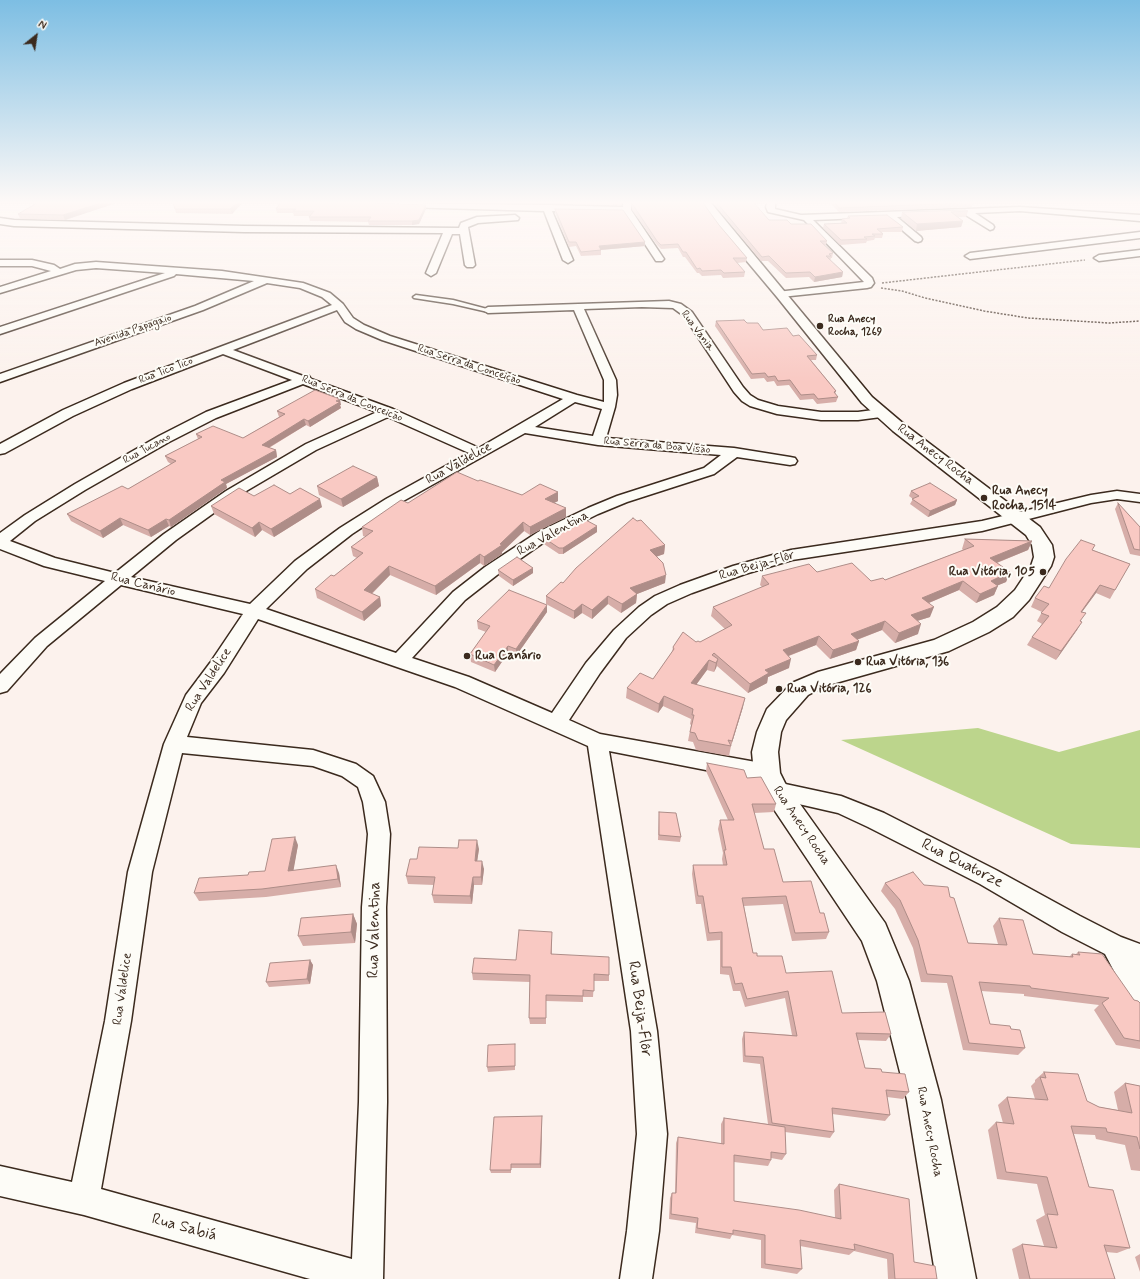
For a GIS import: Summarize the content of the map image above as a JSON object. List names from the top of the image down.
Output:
{
  "streets": {
    "street": [
      "Avenida Papagaio",
      "Rua Vania",
      "Rua Serra da Conceição",
      "Rua Tico Tico",
      "Rua Serra da Conceicão",
      "Rua Serra da Boa Visão",
      "Rua Tucano",
      "Rua Anecy Rocha",
      "Rua Valdelice",
      "Rua Valentina",
      "Rua Beija-Flôr",
      "Rua Canário",
      "Rua Quatorze",
      "Rua Sabiá"
    ]
  },
  "crossings": [
    ["Avenida Papagaio", "Rua Serra da Conceição"],
    ["Rua Vania", "Rua Anecy Rocha"],
    ["Rua Serra da Conceição", "Rua Tico Tico"],
    ["Rua Serra da Conceição", "Rua Valdelice"],
    ["Rua Tico Tico", "Rua Serra da Conceicão"],
    ["Rua Serra da Conceicão", "Rua Tucano"],
    ["Rua Serra da Conceicão", "Rua Valdelice"],
    ["Rua Serra da Boa Visão", "Rua Valdelice"],
    ["Rua Serra da Boa Visão", "Rua Valentina"],
    ["Rua Tucano", "Rua Canário"],
    ["Rua Anecy Rocha", "Rua Beija-Flôr"],
    ["Rua Anecy Rocha", "Rua Canário"],
    ["Rua Anecy Rocha", "Rua Quatorze"],
    ["Rua Valdelice", "Rua Valentina"],
    ["Rua Valdelice", "Rua Canário"],
    ["Rua Valdelice", "Rua Sabiá"],
    ["Rua Valentina", "Rua Canário"],
    ["Rua Valentina", "Rua Sabiá"],
    ["Rua Beija-Flôr", "Rua Canário"],
    ["Rua Canário", "Rua Quatorze"]
  ],
  "places": [
    "Rua Anecy Rocha, 1269",
    "Rua Anecy Rocha, 1514",
    "Rua Vitória, 105",
    "Rua Canário",
    "Rua Vitória, 136",
    "Rua Vitória, 126"
  ],
  "north": "top right"
}
